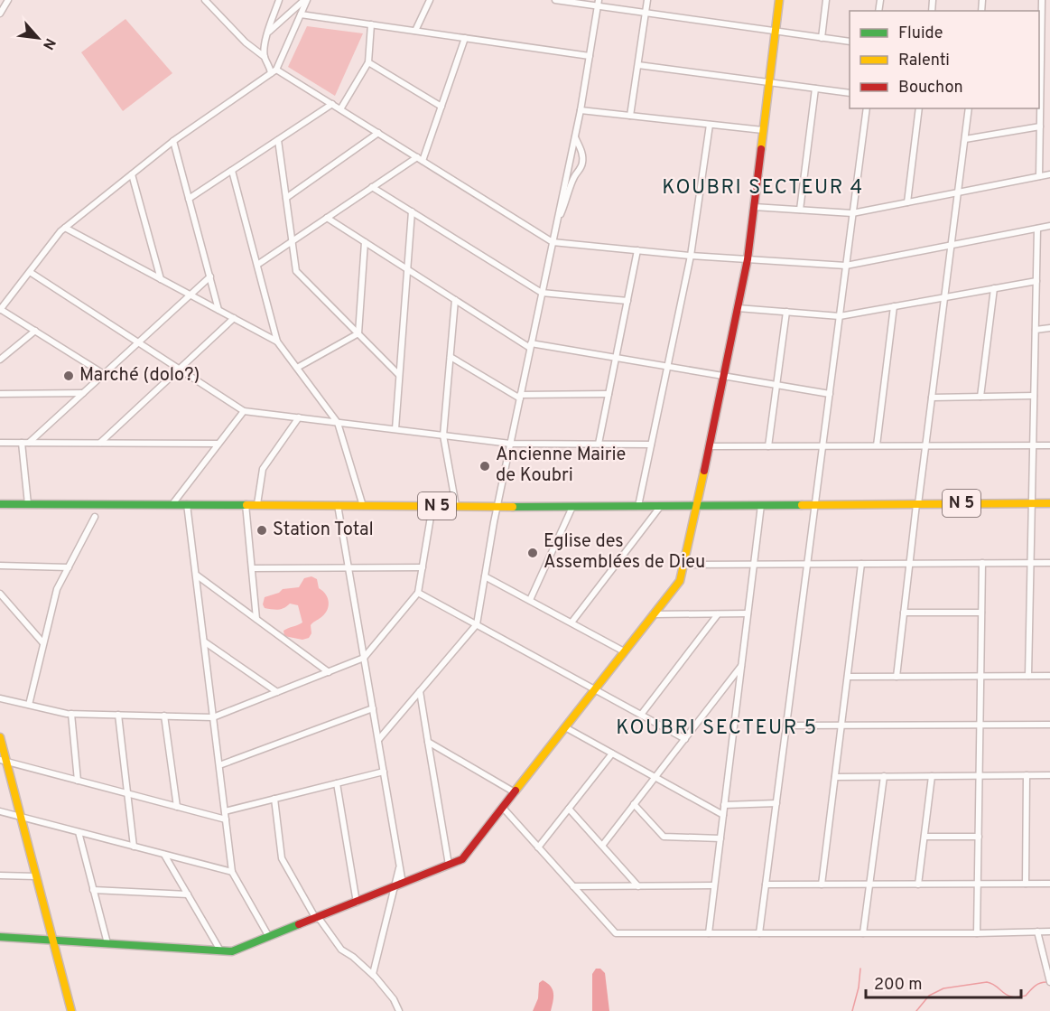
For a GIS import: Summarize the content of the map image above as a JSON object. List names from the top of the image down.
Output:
{
  "streets": {
    "main road": ["N 5"]
  },
  "districts": ["KOUBRI SECTEUR 4", "KOUBRI SECTEUR 5"],
  "places": [
    "Marché (dolo?)",
    "Ancienne Mairie de Koubri",
    "Station Total",
    "Eglise des Assemblées de Dieu"
  ],
  "legend": ["Fluide", "Ralenti", "Bouchon"],
  "scale_bar": "200 m",
  "north": "bottom right"
}
